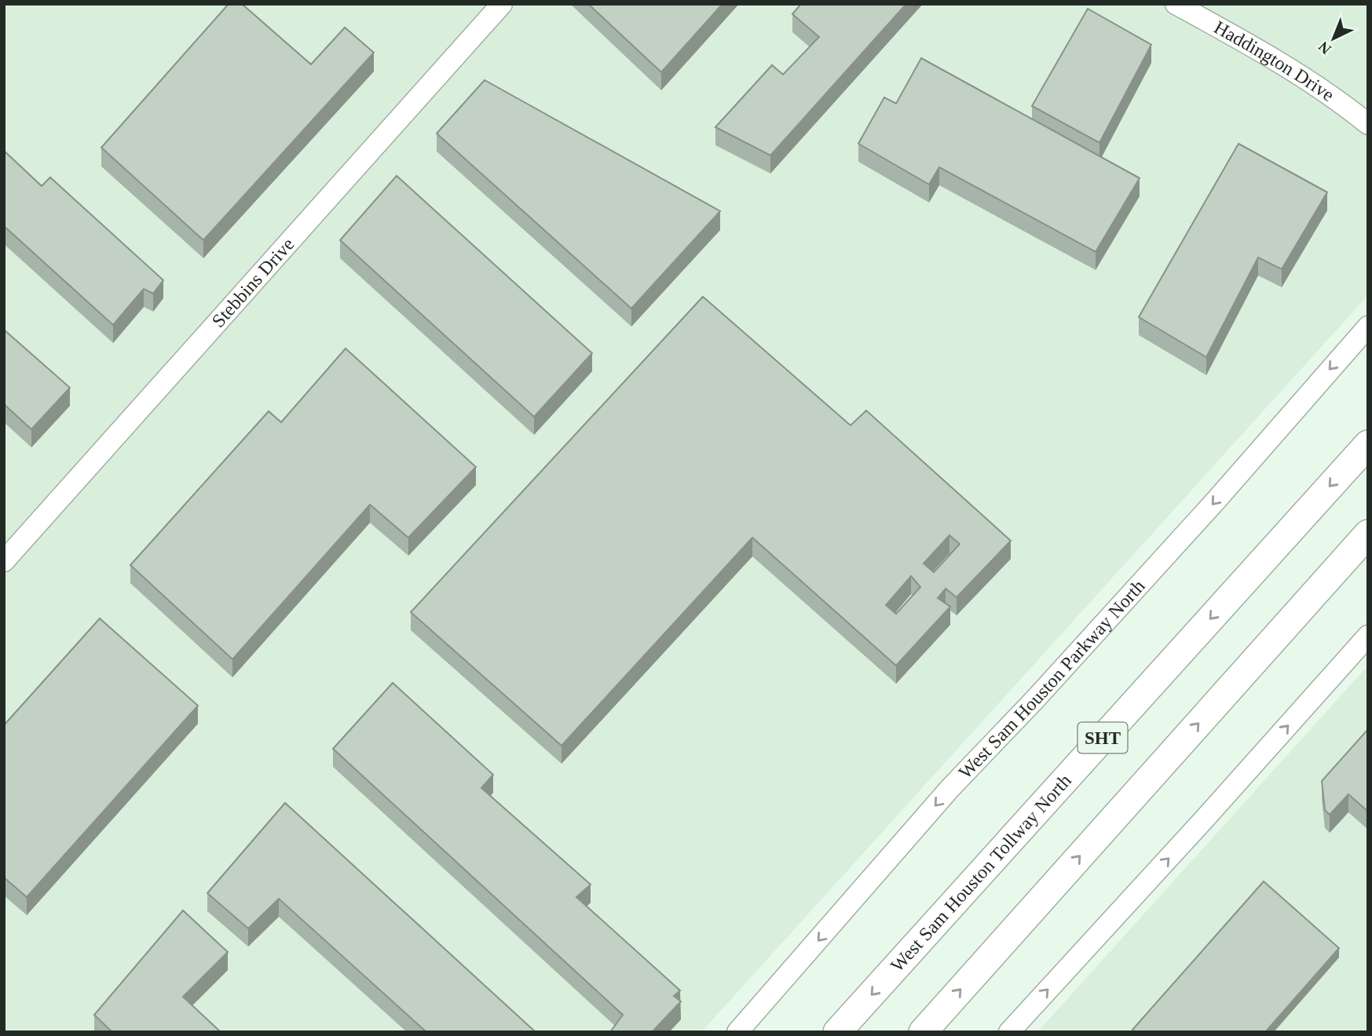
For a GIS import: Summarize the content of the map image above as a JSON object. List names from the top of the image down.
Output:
{
  "streets": {
    "highway": ["SHT", "West Sam Houston Tollway North"],
    "main road": ["Haddington Drive", "Stebbins Drive", "West Sam Houston Parkway North"]
  },
  "one_way": ["West Sam Houston Parkway North"],
  "north": "bottom left"
}
